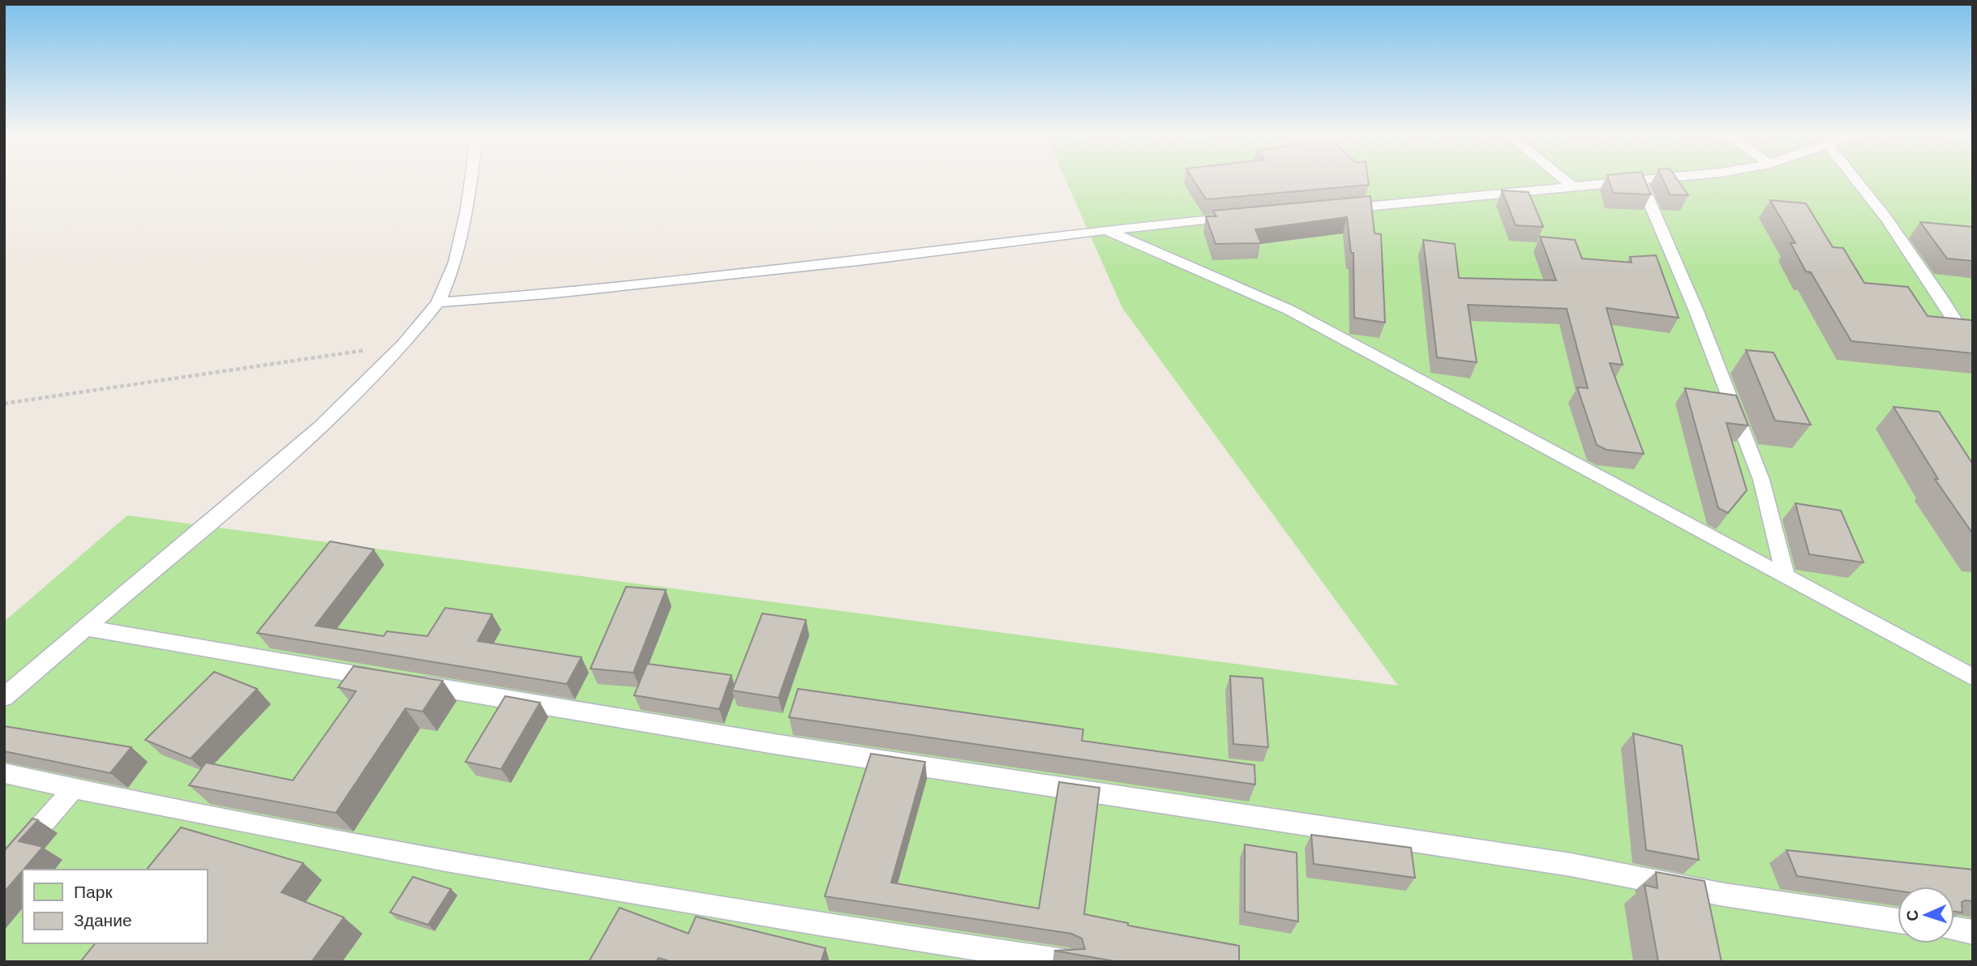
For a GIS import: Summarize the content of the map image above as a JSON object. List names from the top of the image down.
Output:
{
  "legend": ["Парк", "Здание"],
  "north": "left"
}
